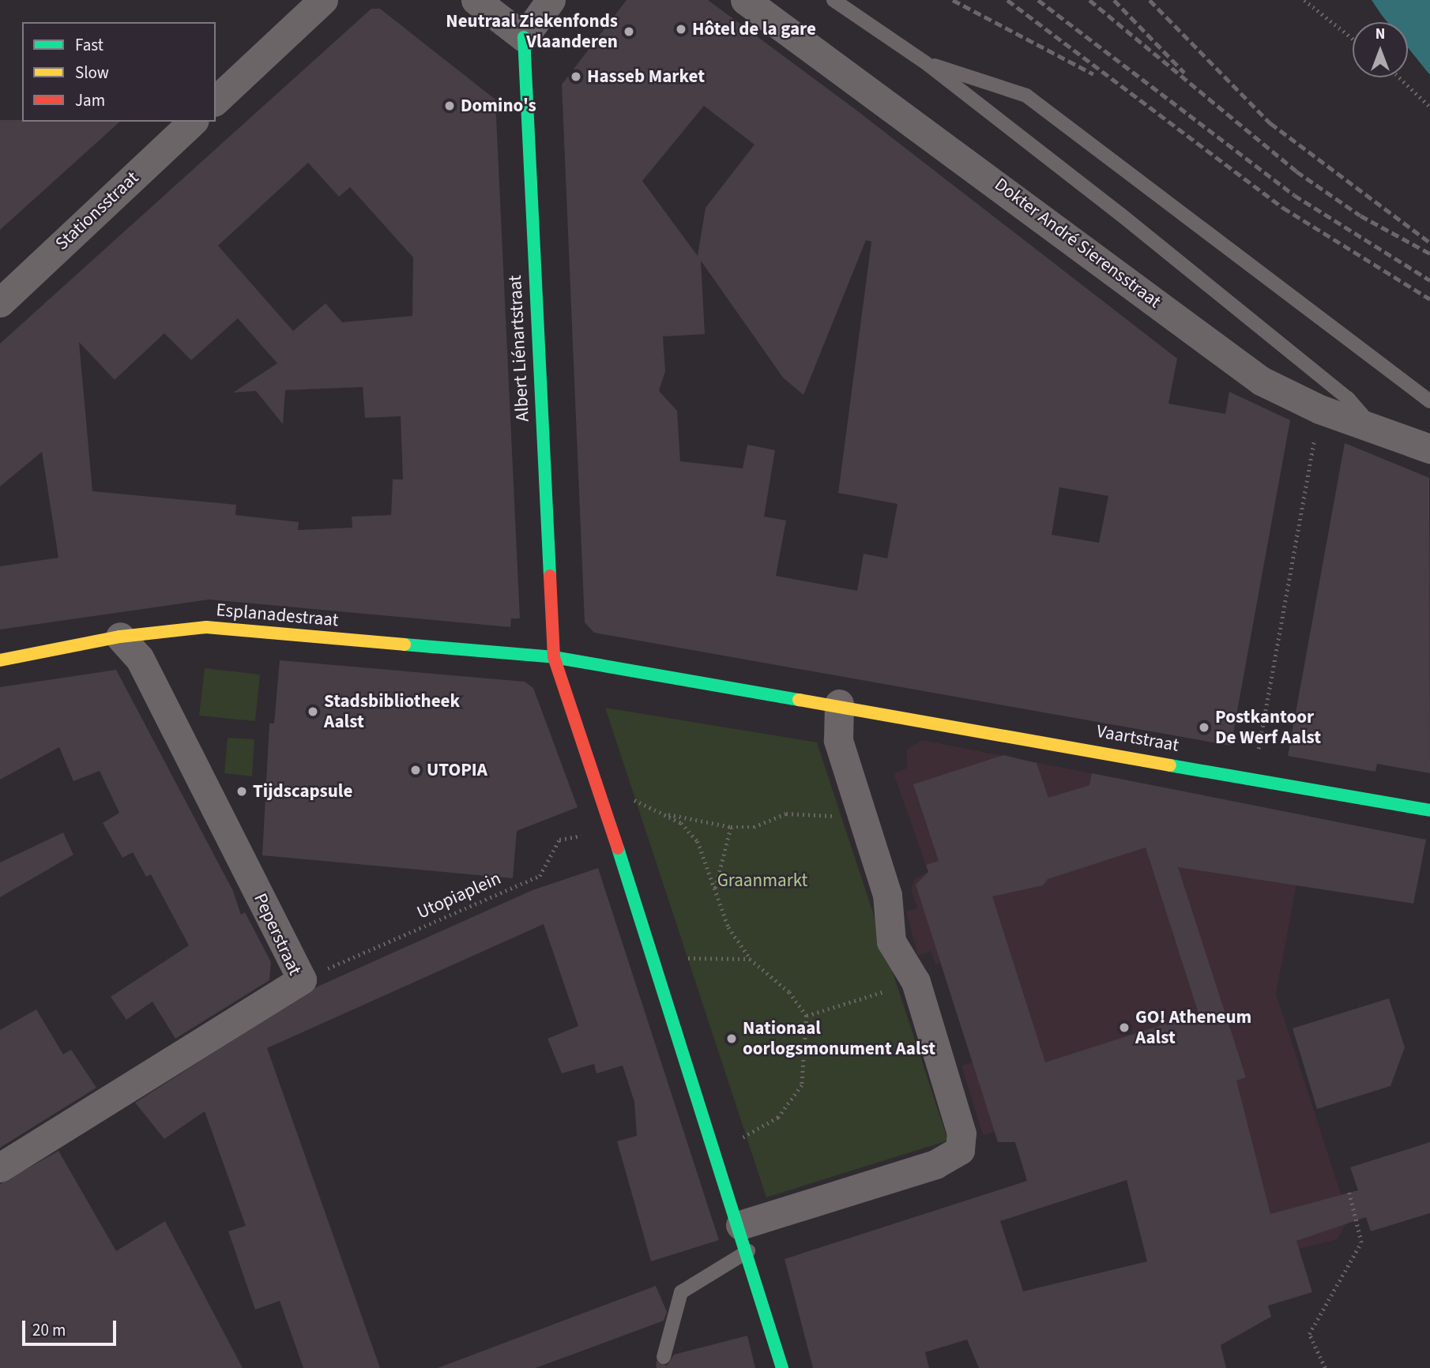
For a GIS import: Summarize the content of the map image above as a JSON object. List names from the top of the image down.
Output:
{
  "streets": {
    "street": [
      "Stationsstraat",
      "Dokter André Sierensstraat",
      "Albert Liénartstraat",
      "Esplanadestraat",
      "Vaartstraat",
      "Peperstraat"
    ],
    "path": ["Utopiaplein"]
  },
  "crossings": [
    ["Albert Liénartstraat", "Esplanadestraat"],
    ["Esplanadestraat", "Peperstraat"],
    ["Utopiaplein", "Peperstraat"]
  ],
  "parks": ["Graanmarkt"],
  "places": [
    "Hôtel de la gare",
    "Neutraal Ziekenfonds Vlaanderen",
    "Hasseb Market",
    "Domino's",
    "Stadsbibliotheek Aalst",
    "Postkantoor De Werf Aalst",
    "UTOPIA",
    "Tijdscapsule",
    "GO! Atheneum Aalst",
    "Nationaal oorlogsmonument Aalst"
  ],
  "legend": ["Fast", "Slow", "Jam"],
  "scale_bar": "20 m",
  "north": "top"
}
